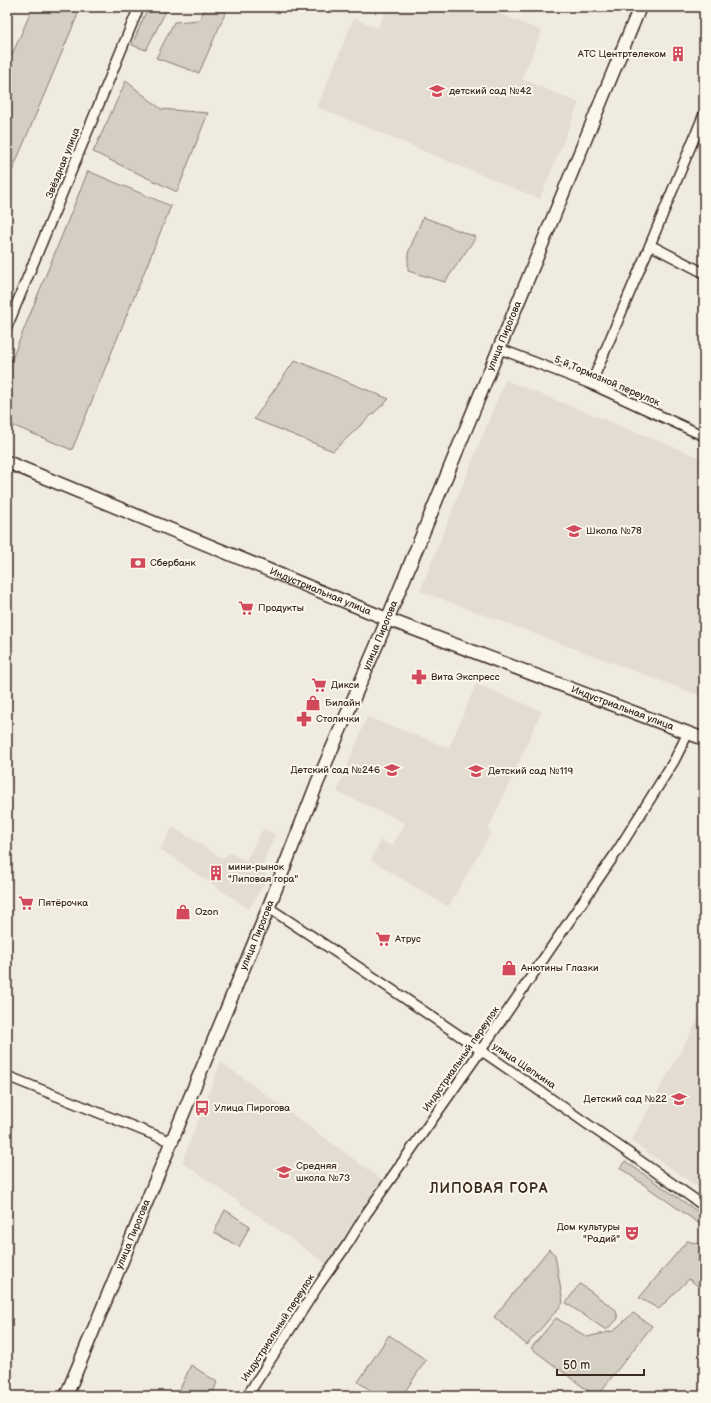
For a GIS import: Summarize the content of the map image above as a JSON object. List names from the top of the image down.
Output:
{
  "streets": {
    "street": [
      "Звёздная улица",
      "улица Пирогова",
      "5-й Тормозной переулок",
      "Индустриальная улица",
      "Индустриальный переулок",
      "улица Щепкина"
    ]
  },
  "crossings": [
    ["улица Пирогова", "5-й Тормозной переулок"],
    ["улица Пирогова", "Индустриальная улица"],
    ["улица Пирогова", "улица Щепкина"],
    ["Индустриальная улица", "Индустриальный переулок"],
    ["Индустриальный переулок", "улица Щепкина"]
  ],
  "districts": ["ЛИПОВАЯ ГОРА"],
  "places": {
    "building": ["АТС Центртелеком", "мини-рынок \"Липовая гора\""],
    "school or university": [
      "детский сад №42",
      "Школа №78",
      "Детский сад №246",
      "Детский сад №119",
      "Детский сад №22",
      "Средняя школа №73"
    ],
    "bank": ["Сбербанк"],
    "supermarket": [
      "Продукты",
      "Дикси",
      "Пятёрочка",
      "Атрус"
    ],
    "pharmacy": ["Вита Экспресс", "Столички"],
    "shop": ["Билайн", "Ozon", "Анютины Глазки"],
    "bus stop": ["Улица Пирогова"],
    "theatre": ["Дом культуры \"Радий\""]
  },
  "scale_bar": "50 m"
}
